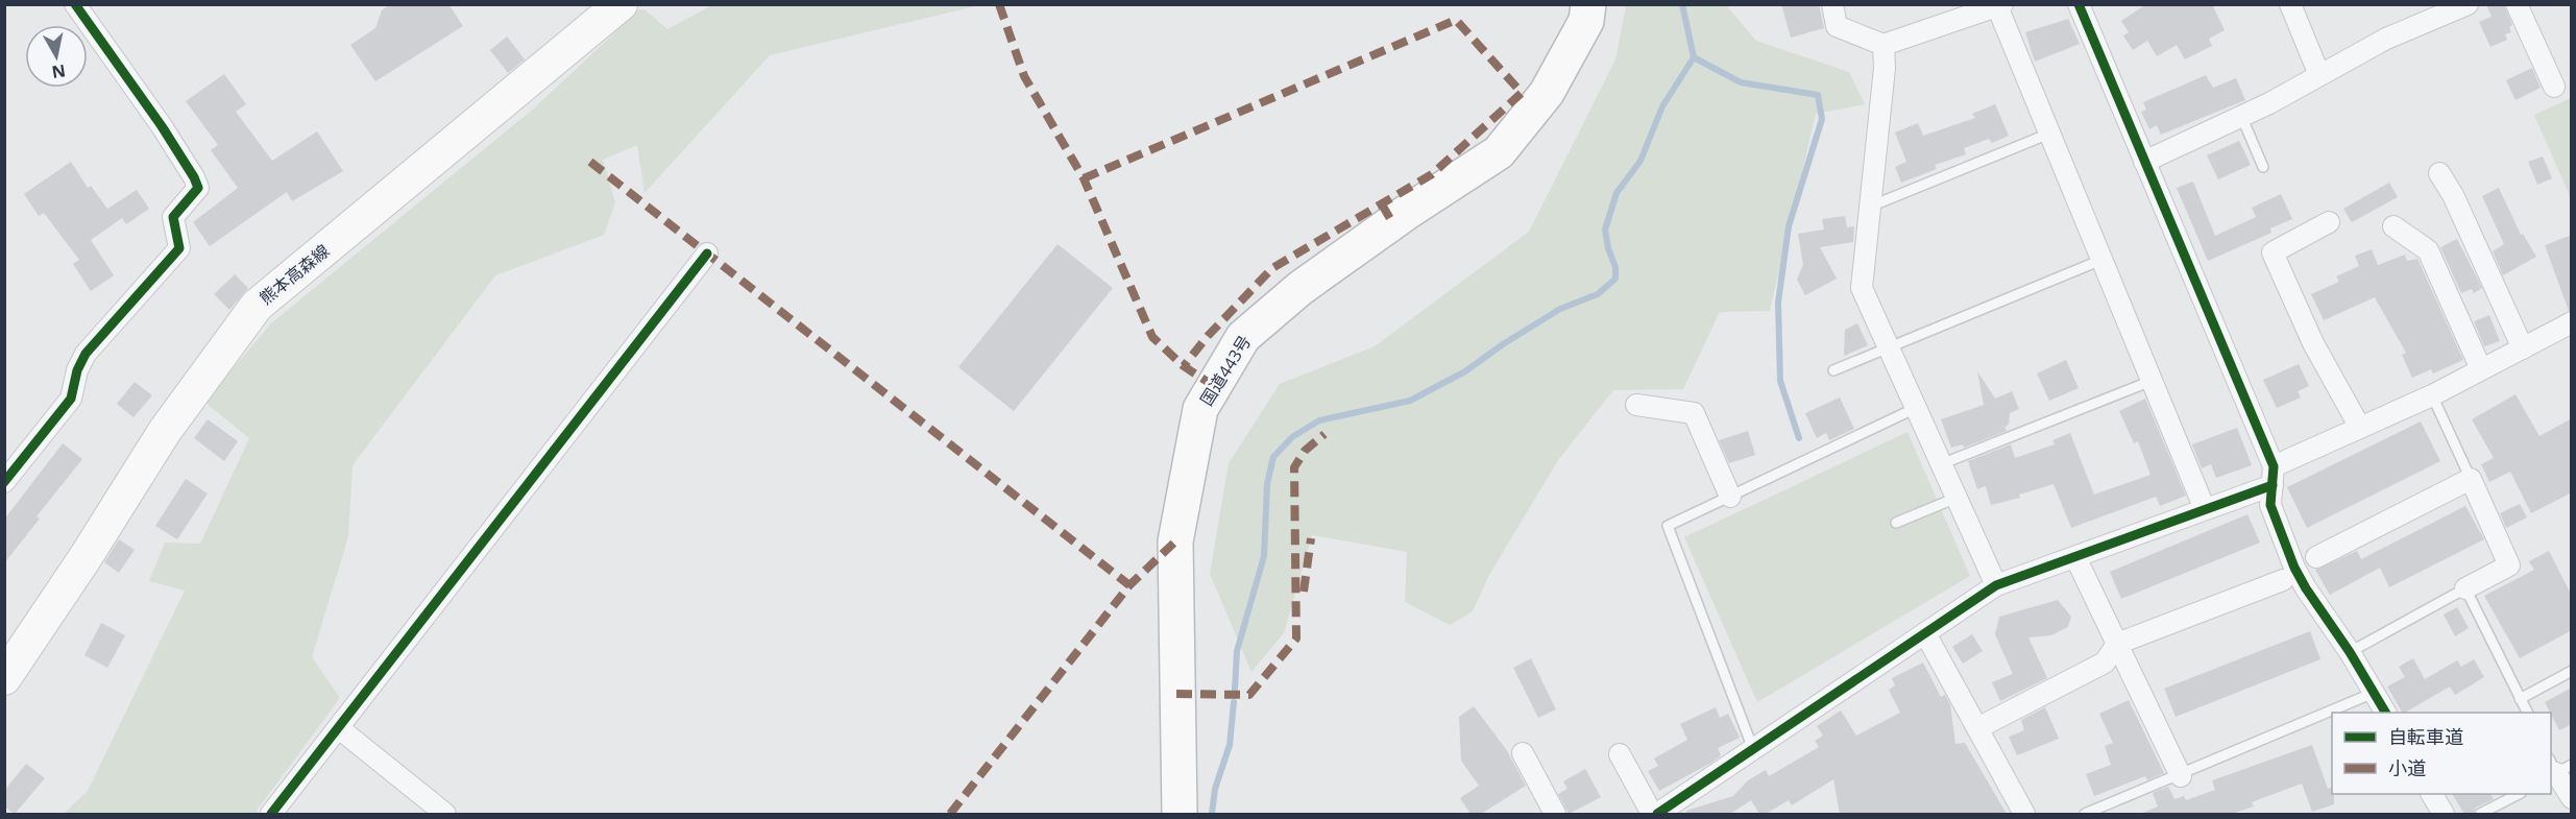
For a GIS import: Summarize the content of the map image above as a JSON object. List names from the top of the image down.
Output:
{
  "streets": {
    "highway": ["国道443号"],
    "main road": ["熊本高森線"]
  },
  "legend": ["自転車道", "小道"],
  "north": "bottom"
}
